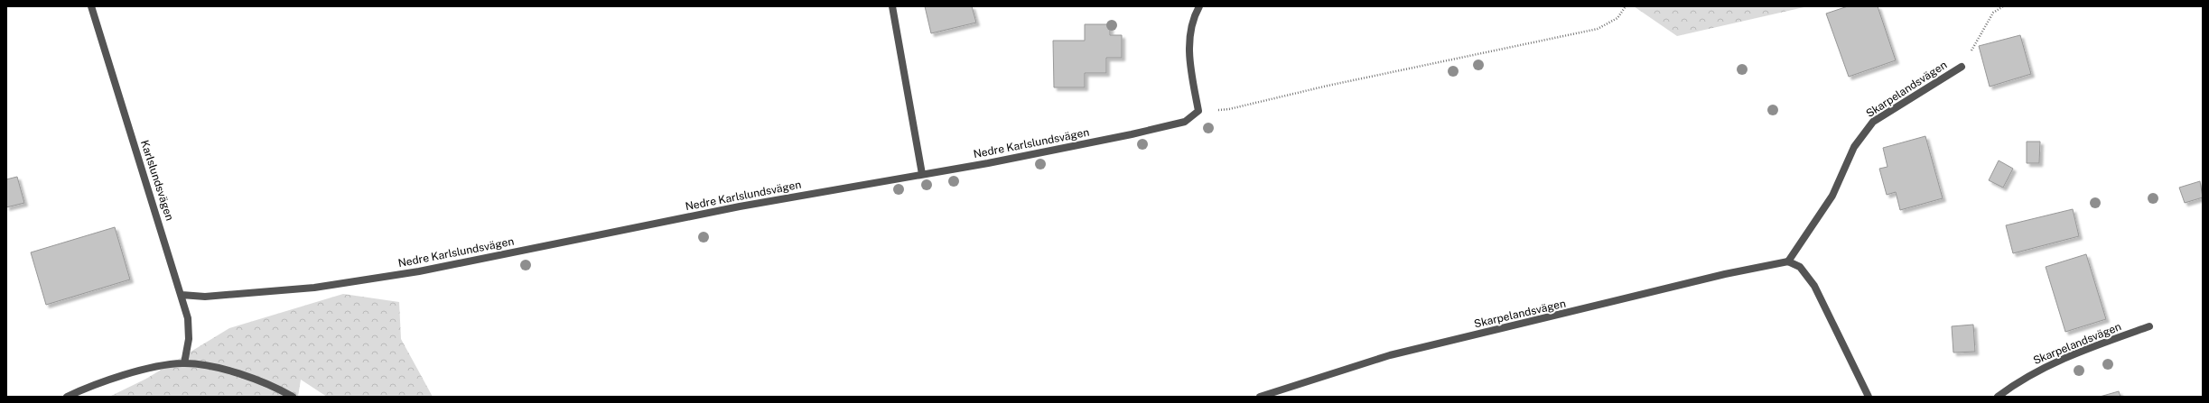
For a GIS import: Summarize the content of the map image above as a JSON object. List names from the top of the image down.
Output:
{
  "streets": {
    "street": ["Skarpelandsvägen", "Nedre Karlslundsvägen", "Karlslundsvägen"]
  },
  "crossings": [
    ["Nedre Karlslundsvägen", "Karlslundsvägen"]
  ]
}
